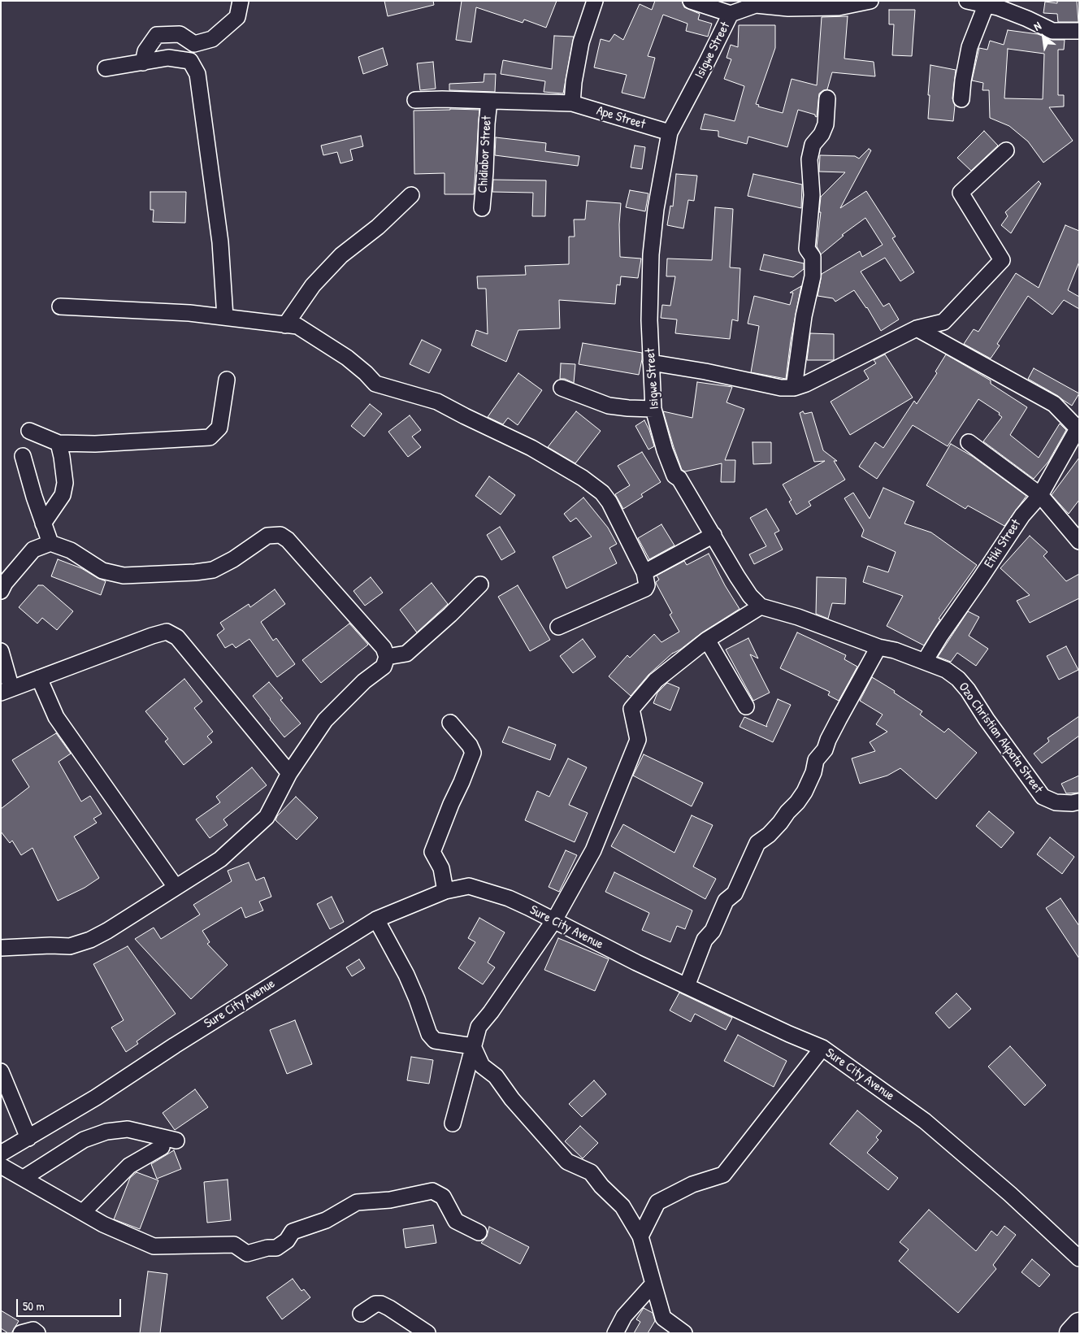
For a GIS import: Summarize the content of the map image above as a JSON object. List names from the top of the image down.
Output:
{
  "streets": {
    "street": [
      "Isigwe Street",
      "Ape Street",
      "Chidiabor Street",
      "Etiki Street",
      "Ozo Christian Akpata Street",
      "Sure City Avenue"
    ]
  },
  "crossings": [
    ["Isigwe Street", "Ape Street"],
    ["Ape Street", "Chidiabor Street"],
    ["Etiki Street", "Ozo Christian Akpata Street"]
  ],
  "scale_bar": "50 m",
  "north": "top left"
}
